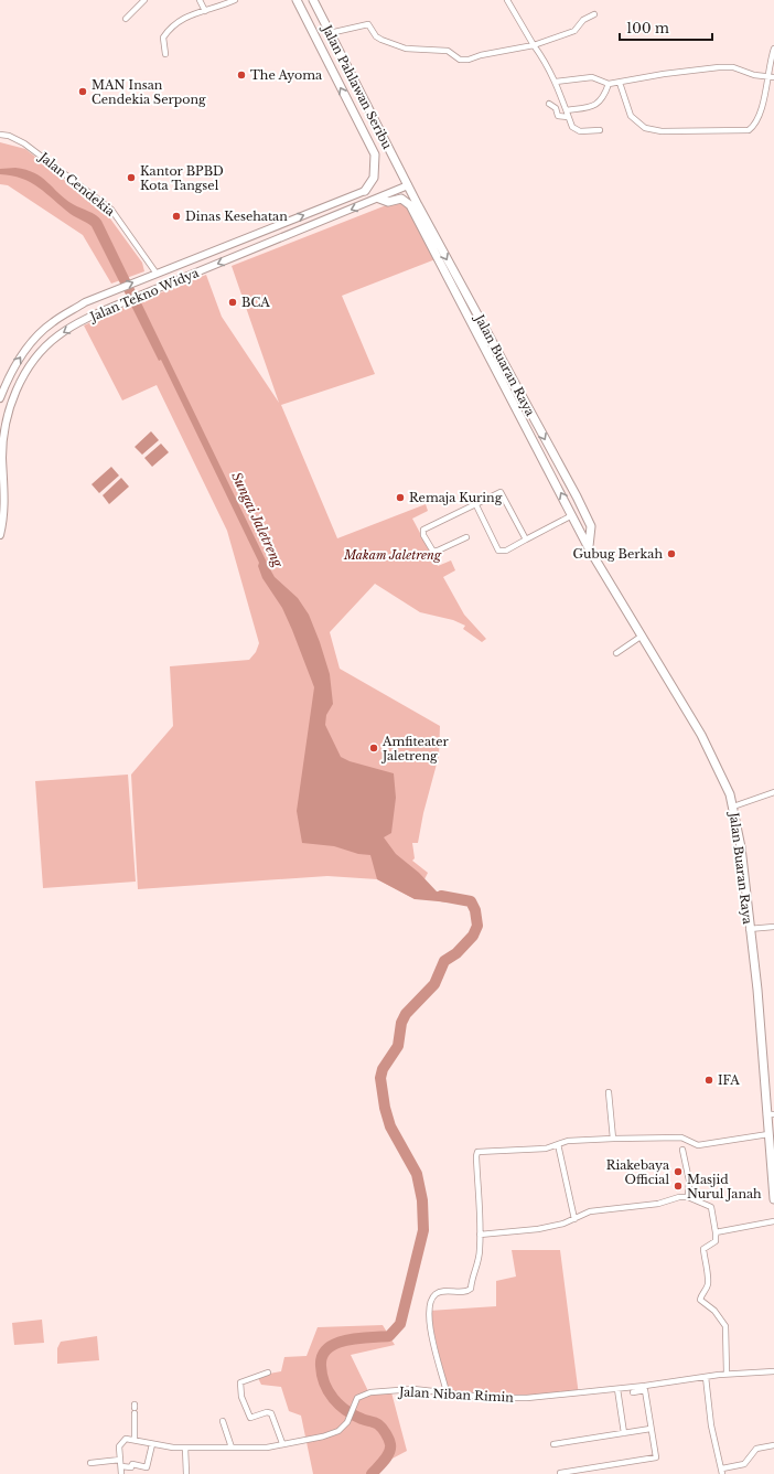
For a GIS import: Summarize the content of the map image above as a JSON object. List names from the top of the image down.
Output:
{
  "streets": {
    "main road": ["Jalan Pahlawan Seribu", "Jalan Tekno Widya", "Jalan Buaran Raya"],
    "street": ["Jalan Cendekia", "Jalan Niban Rimin"]
  },
  "crossings": [
    ["Jalan Pahlawan Seribu", "Jalan Tekno Widya"],
    ["Jalan Pahlawan Seribu", "Jalan Buaran Raya"],
    ["Jalan Cendekia", "Jalan Tekno Widya"],
    ["Jalan Tekno Widya", "Jalan Buaran Raya"]
  ],
  "water": ["Sungai Jaletreng"],
  "parks": ["Makam Jaletreng"],
  "places": [
    "The Ayoma",
    "MAN Insan Cendekia Serpong",
    "Kantor BPBD Kota Tangsel",
    "Dinas Kesehatan",
    "BCA",
    "Remaja Kuring",
    "Gubug Berkah",
    "Amfiteater Jaletreng",
    "IFA",
    "Riakebaya Official",
    "Masjid Nurul Janah"
  ],
  "scale_bar": "100 m"
}
